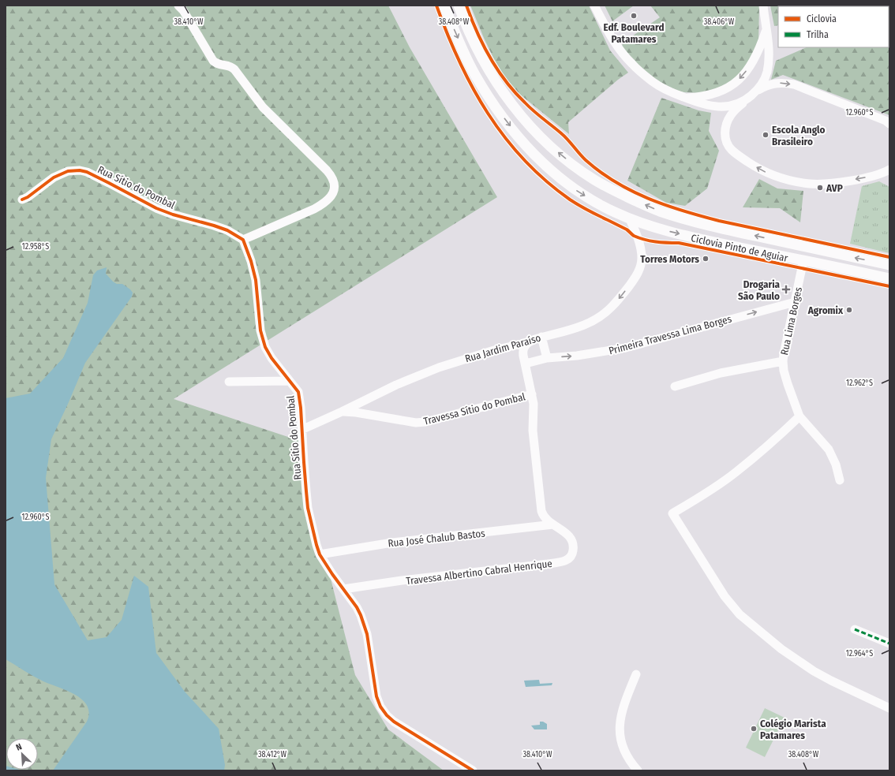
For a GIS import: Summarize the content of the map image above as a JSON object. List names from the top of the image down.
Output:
{
  "streets": {
    "street": [
      "Rua Sítio do Pombal",
      "Rua Lima Borges",
      "Primeira Travessa Lima Borges",
      "Rua Jardim Paraíso",
      "Travessa Sítio do Pombal",
      "Rua José Chalub Bastos",
      "Travessa Albertino Cabral Henrique"
    ],
    "cycle path": ["Ciclovia Pinto de Aguiar"]
  },
  "crossings": [
    ["Rua Sítio do Pombal", "Rua Jardim Paraíso"],
    ["Rua Sítio do Pombal", "Rua José Chalub Bastos"],
    ["Rua Sítio do Pombal", "Travessa Albertino Cabral Henrique"],
    ["Rua Lima Borges", "Primeira Travessa Lima Borges"],
    ["Primeira Travessa Lima Borges", "Travessa Albertino Cabral Henrique"],
    ["Rua Jardim Paraíso", "Travessa Sítio do Pombal"],
    ["Rua Jardim Paraíso", "Travessa Albertino Cabral Henrique"],
    ["Travessa Sítio do Pombal", "Travessa Albertino Cabral Henrique"],
    ["Rua José Chalub Bastos", "Travessa Albertino Cabral Henrique"]
  ],
  "places": {
    "other": [
      "Edf. Boulevard Patamares",
      "Escola Anglo Brasileiro",
      "AVP",
      "Torres Motors",
      "Agromix",
      "Colégio Marista Patamares"
    ],
    "health": ["Drogaria São Paulo"]
  },
  "legend": ["Ciclovia", "Trilha"],
  "north": "top left",
  "coordinates": [
    "38.410°W",
    "38.408°W",
    "38.406°W",
    "12.960°S",
    "12.958°S",
    "12.962°S",
    "12.964°S",
    "38.412°W"
  ]
}
